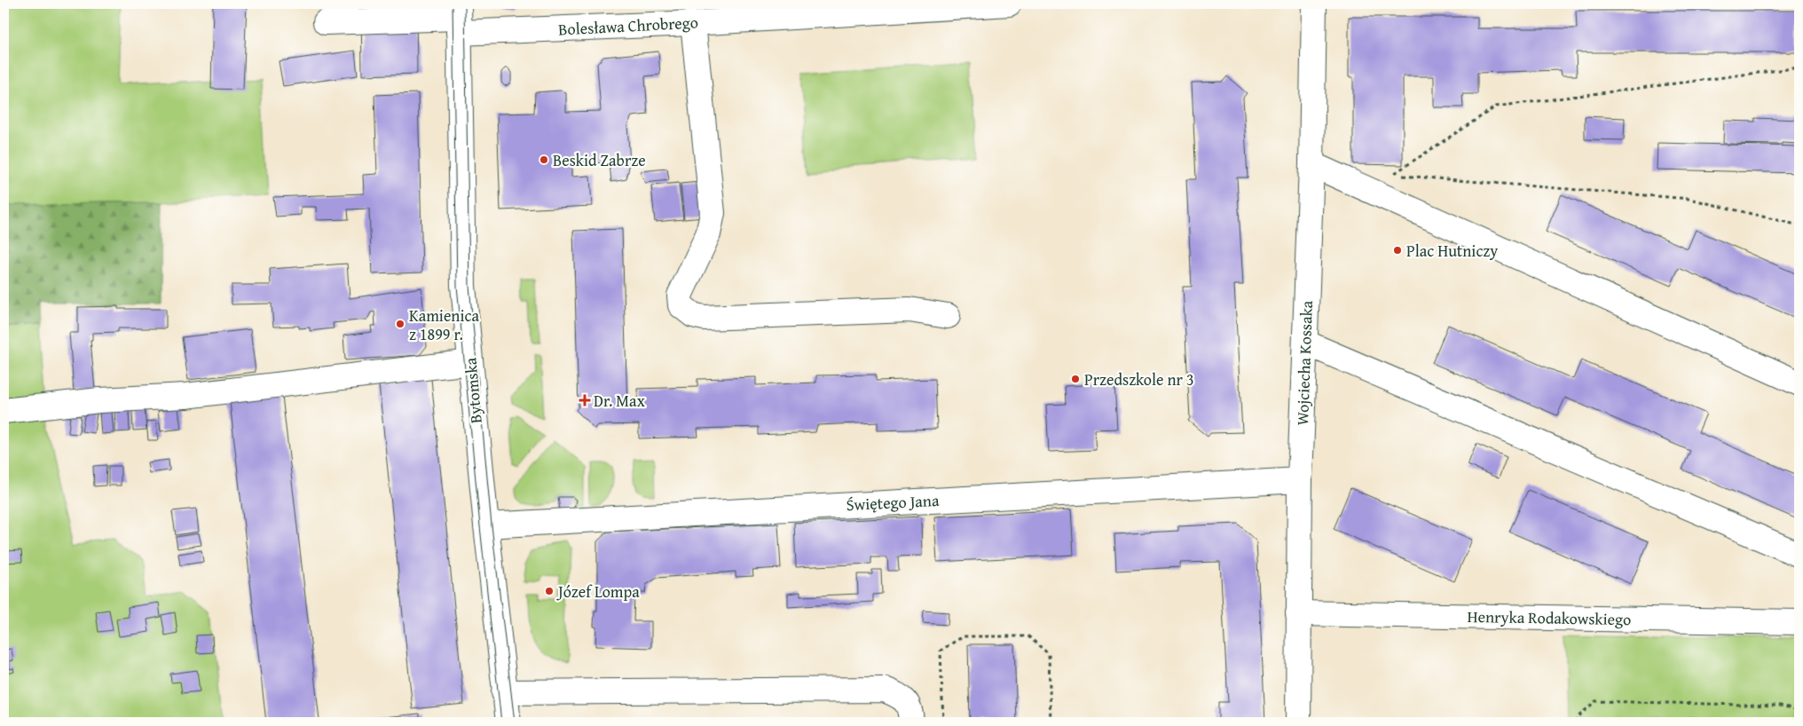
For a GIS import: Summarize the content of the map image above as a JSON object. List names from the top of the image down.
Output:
{
  "streets": {
    "street": [
      "Bolesława Chrobrego",
      "Wojciecha Kossaka",
      "Bytomska",
      "Świętego Jana",
      "Henryka Rodakowskiego"
    ]
  },
  "crossings": [
    ["Bolesława Chrobrego", "Bytomska"],
    ["Wojciecha Kossaka", "Świętego Jana"],
    ["Wojciecha Kossaka", "Henryka Rodakowskiego"],
    ["Bytomska", "Świętego Jana"]
  ],
  "places": {
    "other": [
      "Beskid Zabrze",
      "Plac Hutniczy",
      "Kamienica z 1899 r.",
      "Przedszkole nr 3",
      "Józef Lompa"
    ],
    "health": ["Dr. Max"]
  }
}
